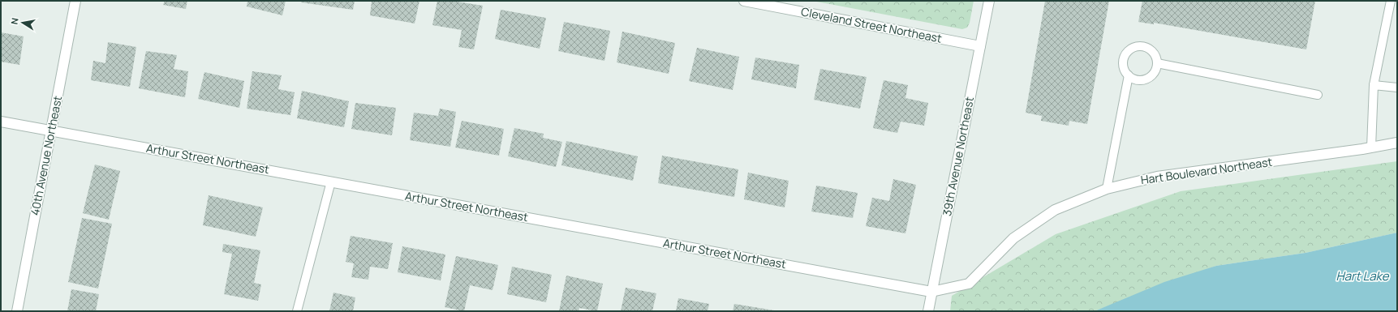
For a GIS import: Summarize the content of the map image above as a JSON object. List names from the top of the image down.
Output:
{
  "streets": {
    "street": [
      "Cleveland Street Northeast",
      "40th Avenue Northeast",
      "39th Avenue Northeast",
      "Arthur Street Northeast",
      "Hart Boulevard Northeast"
    ]
  },
  "crossings": [
    ["Cleveland Street Northeast", "39th Avenue Northeast"],
    ["40th Avenue Northeast", "Arthur Street Northeast"],
    ["39th Avenue Northeast", "Arthur Street Northeast"],
    ["39th Avenue Northeast", "Hart Boulevard Northeast"],
    ["Arthur Street Northeast", "Hart Boulevard Northeast"]
  ],
  "water": ["Hart Lake"],
  "north": "left"
}
